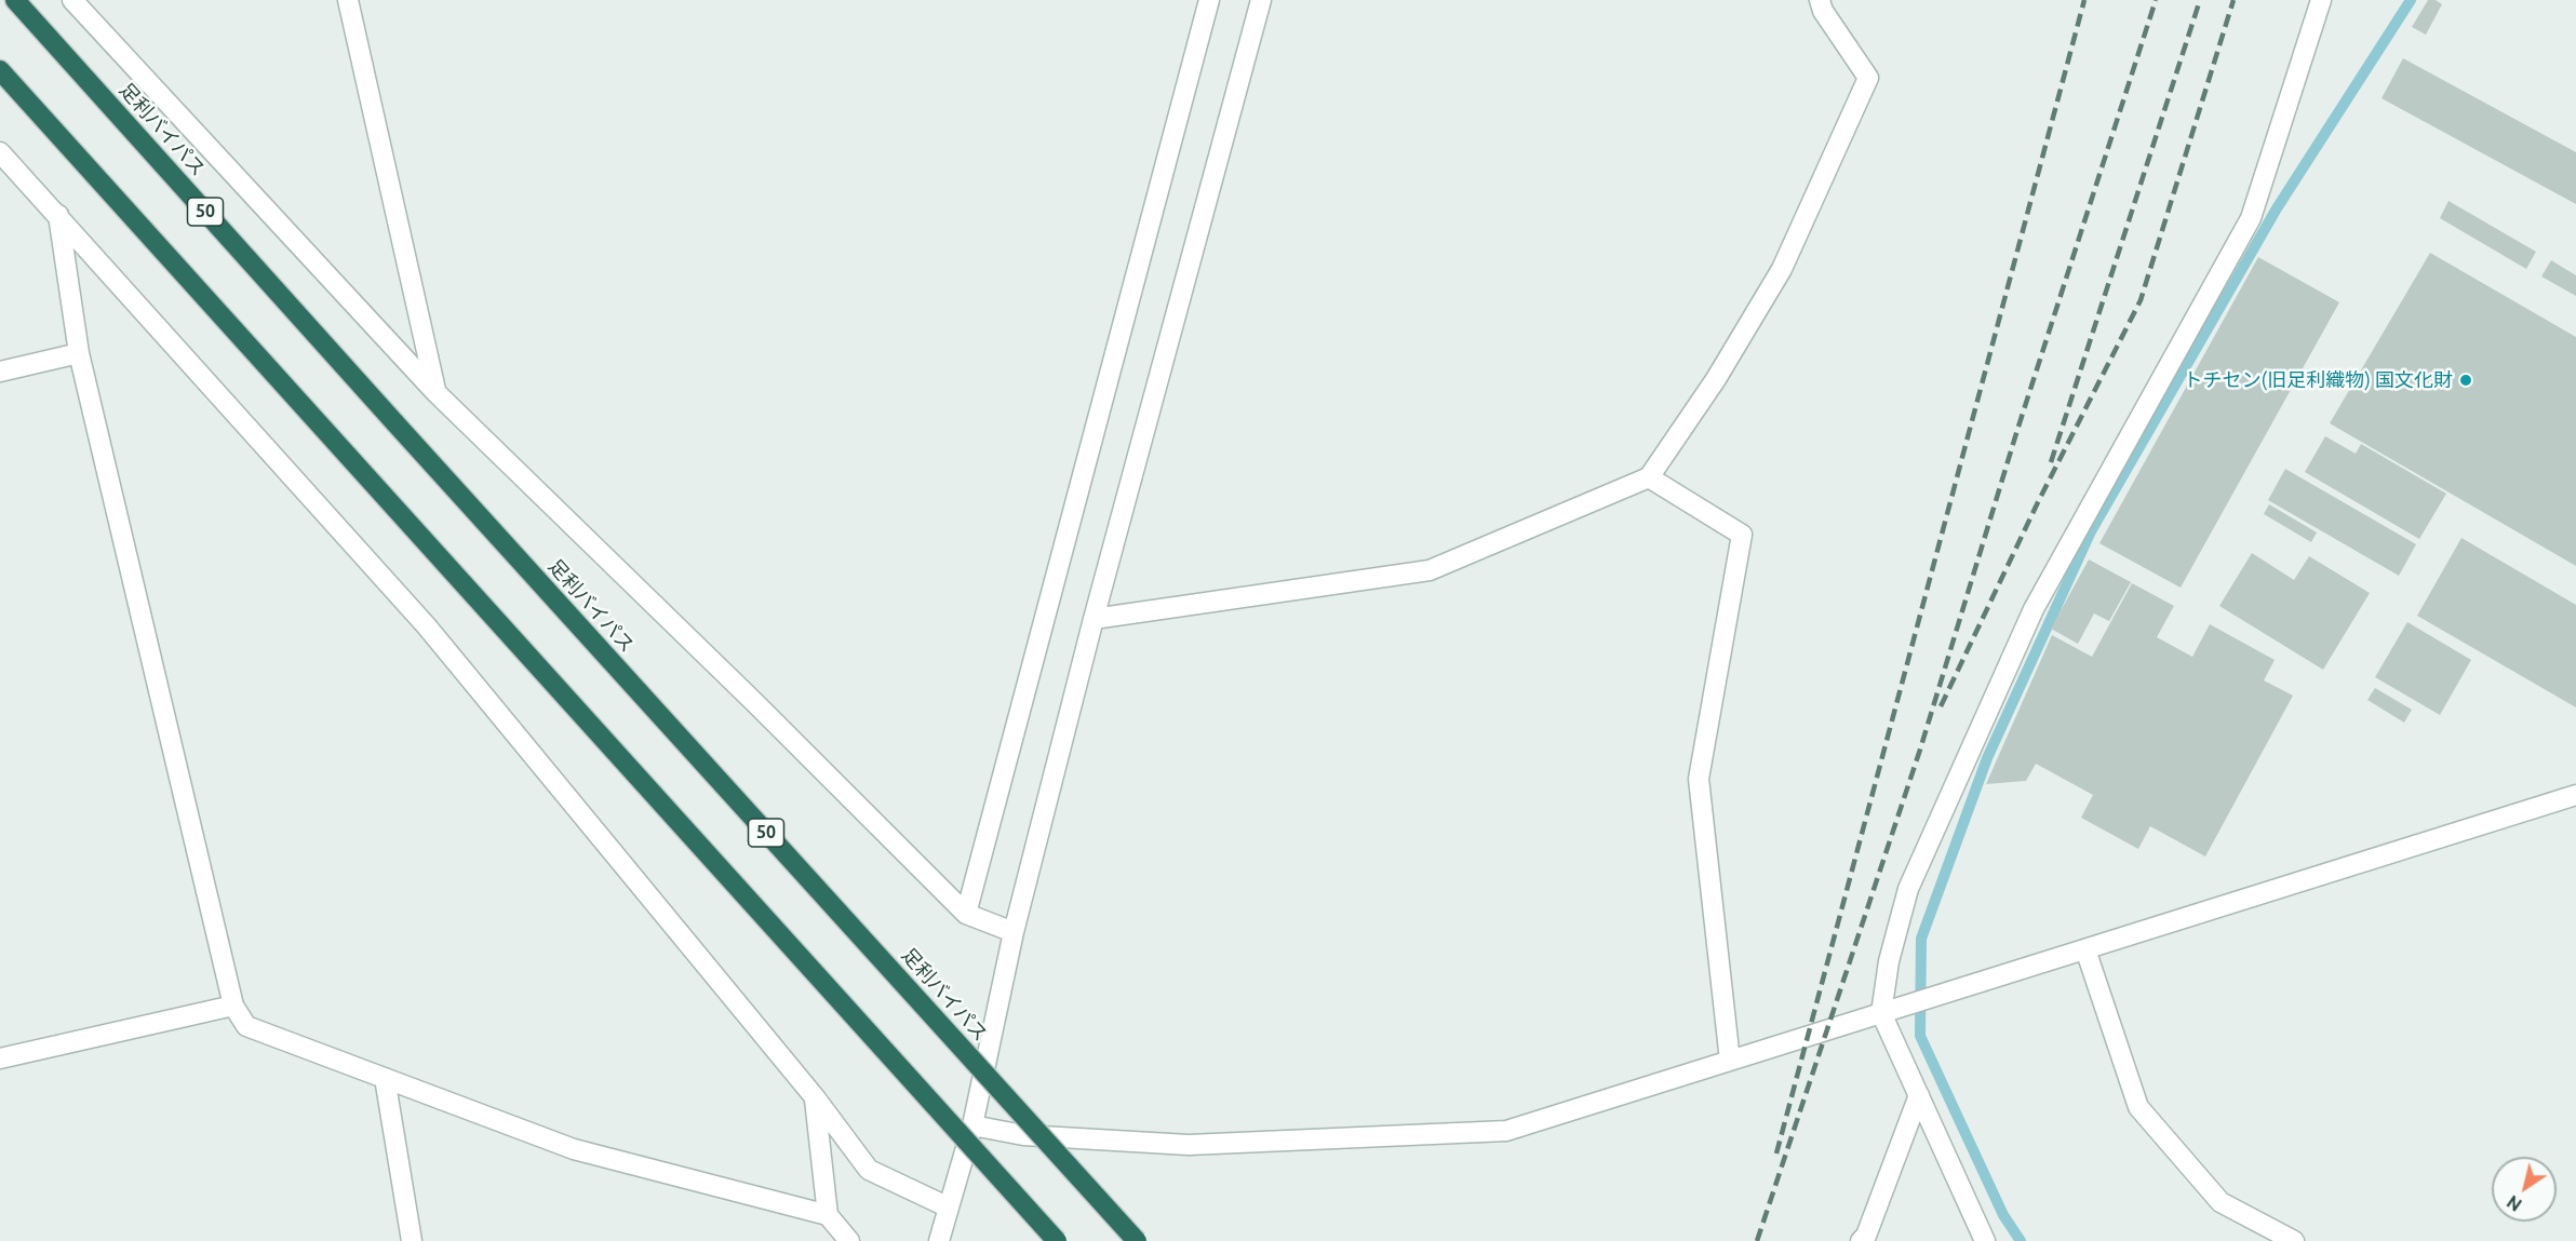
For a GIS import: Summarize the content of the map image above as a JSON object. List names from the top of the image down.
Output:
{
  "streets": {
    "highway": ["足利バイパス", "50"]
  },
  "places": ["トチセン(旧足利織物) 国文化財"],
  "north": "bottom left"
}
